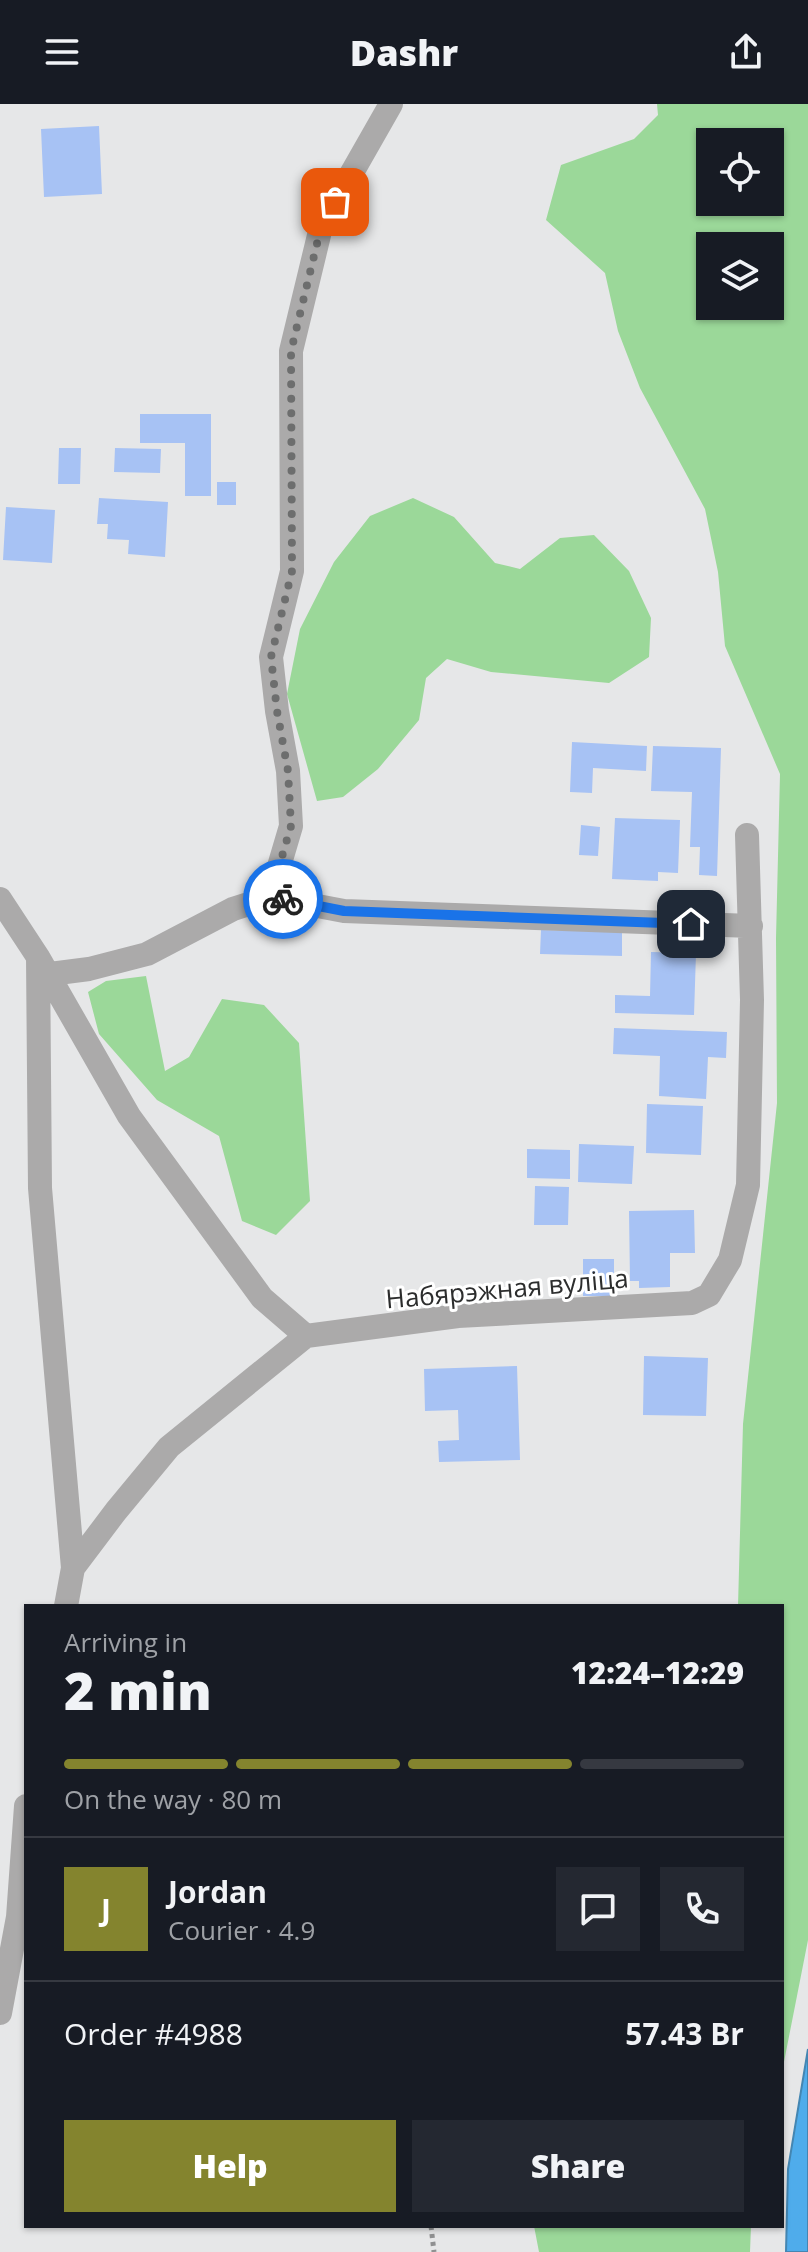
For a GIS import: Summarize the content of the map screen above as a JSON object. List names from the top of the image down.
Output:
{
  "streets": {
    "street": ["Набярэжная вуліца"]
  },
  "page": {
    "header": "Dashr",
    "heading": ["2 min", "Arriving in", "12:24–12:29"],
    "panel": [
      "Jordan",
      "Courier · 4.9",
      "Order #4988",
      "57.43 Br"
    ],
    "bar": "On the way · 80 m",
    "round": "J",
    "buttons": ["Help", "Share"]
  }
}
